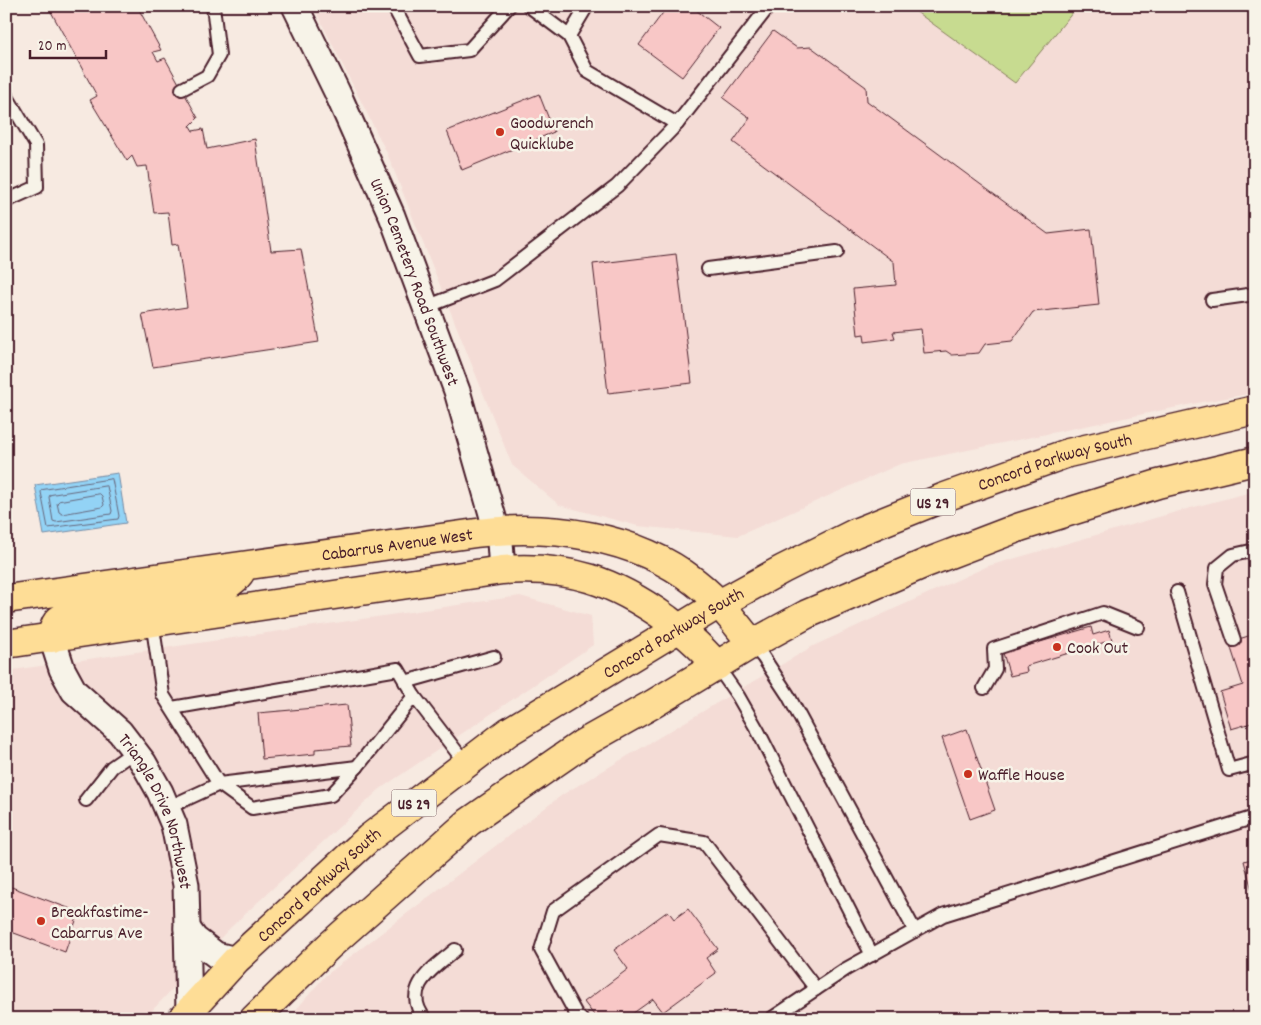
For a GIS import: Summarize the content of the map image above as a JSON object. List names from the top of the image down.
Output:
{
  "streets": {
    "main road": ["Concord Parkway South", "US 29", "Cabarrus Avenue West"],
    "street": ["Union Cemetery Road Southwest", "Triangle Drive Northwest"]
  },
  "crossings": [
    ["Union Cemetery Road Southwest", "Cabarrus Avenue West"],
    ["Concord Parkway South", "Cabarrus Avenue West"],
    ["Concord Parkway South", "Triangle Drive Northwest"],
    ["US 29", "Cabarrus Avenue West"]
  ],
  "places": [
    "Goodwrench Quicklube",
    "Cook Out",
    "Waffle House",
    "Breakfastime- Cabarrus Ave"
  ],
  "scale_bar": "20 m"
}
